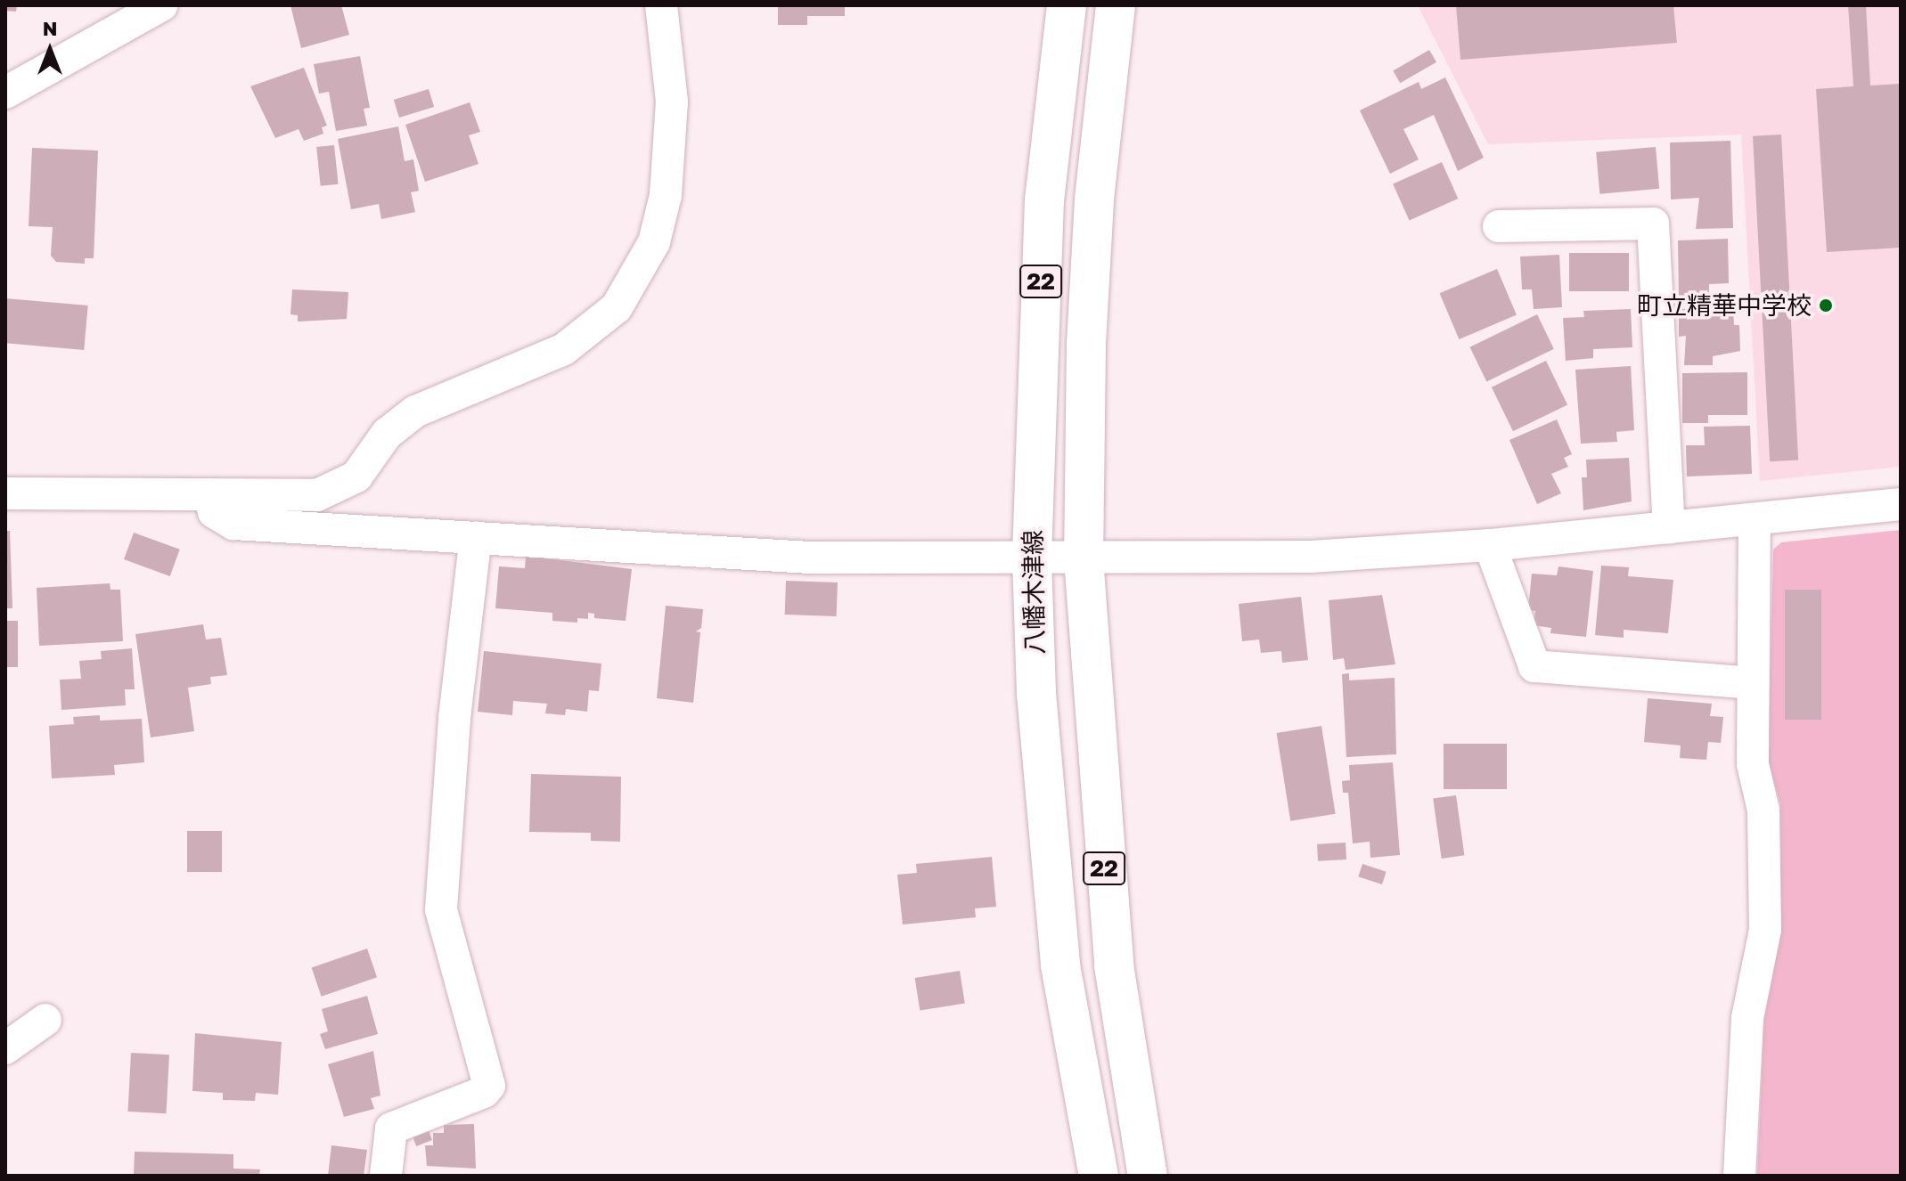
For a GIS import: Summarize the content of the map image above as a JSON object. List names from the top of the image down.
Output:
{
  "streets": {
    "main road": ["22", "八幡木津線"]
  },
  "places": ["町立精華中学校"],
  "north": "top"
}
